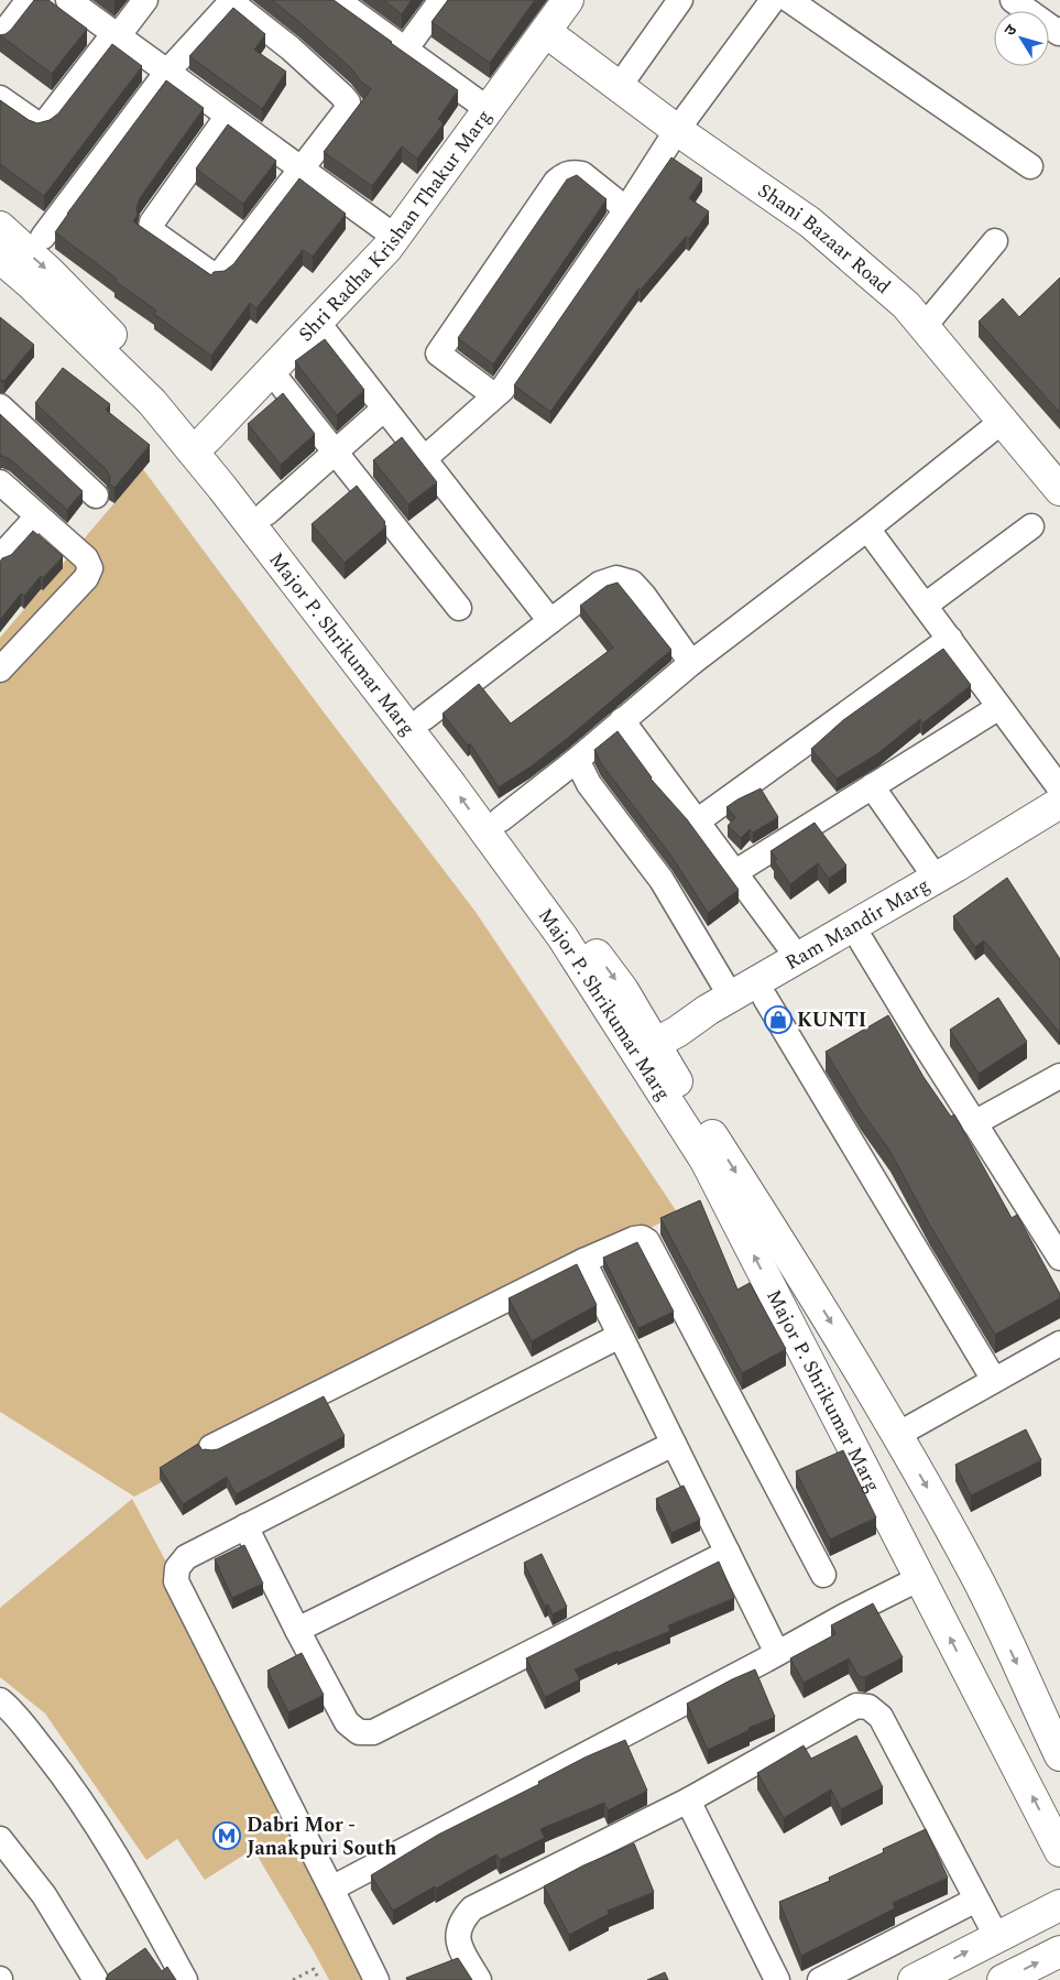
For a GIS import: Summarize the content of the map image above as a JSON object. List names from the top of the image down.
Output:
{
  "streets": {
    "street": [
      "Shri Radha Krishan Thakur Marg",
      "Shani Bazaar Road",
      "Major P. Shrikumar Marg",
      "Ram Mandir Marg"
    ]
  },
  "crossings": [
    ["Shri Radha Krishan Thakur Marg", "Shani Bazaar Road"],
    ["Shri Radha Krishan Thakur Marg", "Major P. Shrikumar Marg"],
    ["Major P. Shrikumar Marg", "Ram Mandir Marg"]
  ],
  "places": {
    "shop": ["KUNTI"],
    "metro station": ["Dabri Mor - Janakpuri South"]
  },
  "north": "top left"
}
